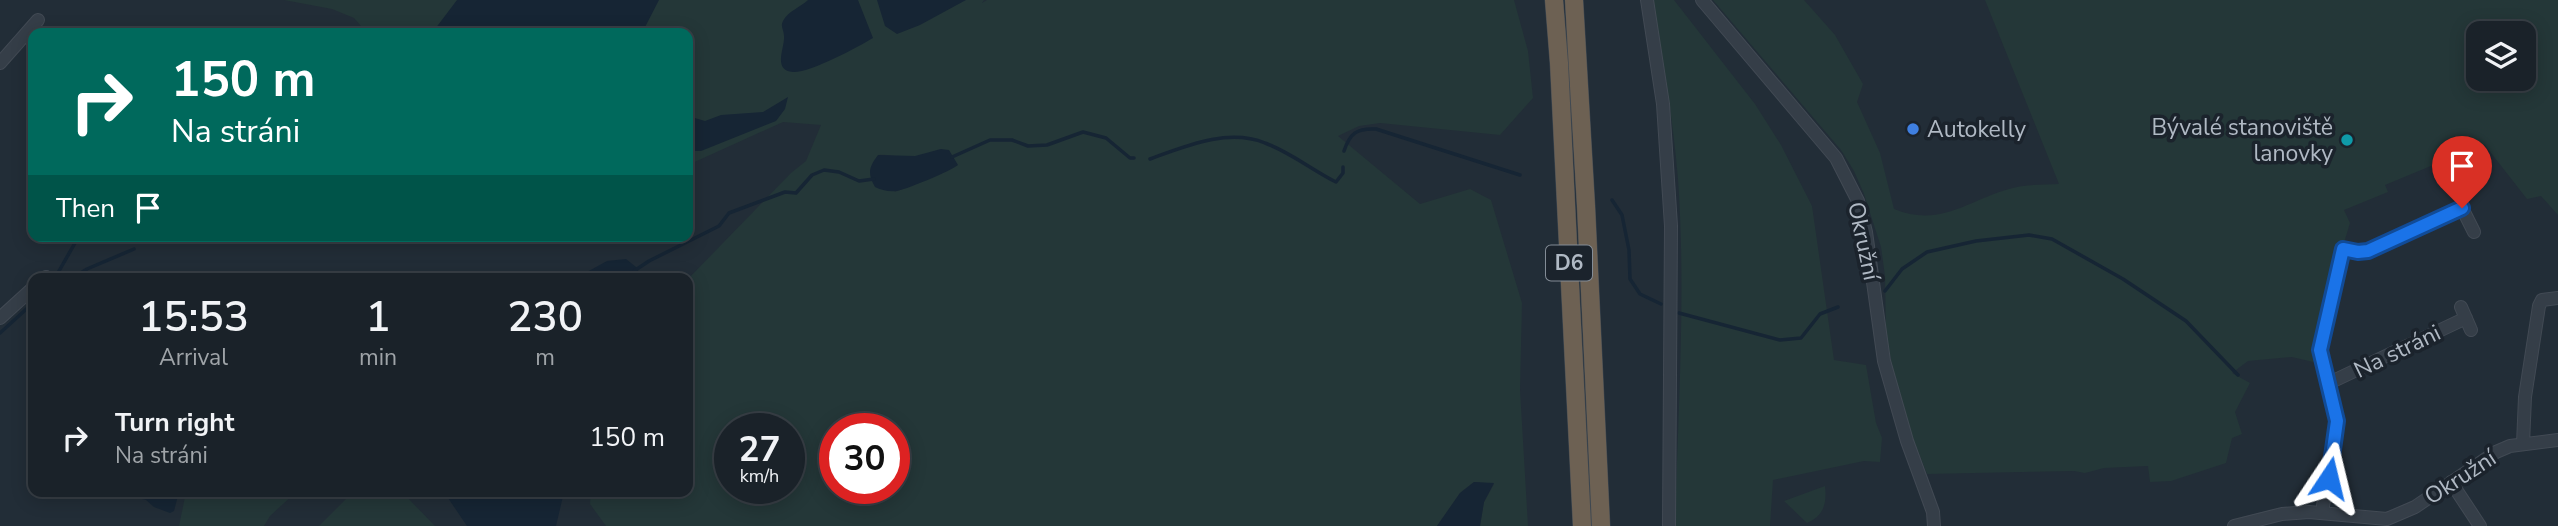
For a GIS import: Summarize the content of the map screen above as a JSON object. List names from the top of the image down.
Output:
{
  "streets": {
    "highway": ["D6"],
    "street": ["Okružní", "Na stráni"]
  },
  "crossings": [
    ["Okružní", "Na stráni"]
  ],
  "places": ["Autokelly", "Bývalé stanoviště lanovky"],
  "page": {
    "turn": ["150 m", "Na stráni"],
    "then": "Then",
    "eta": [
      "15:53",
      "Arrival",
      "1",
      "min",
      "230",
      "m"
    ],
    "list": [
      {
        "name": "Turn right",
        "note": "Na stráni",
        "value": "150 m"
      }
    ],
    "speed": "27 km/h",
    "limit": "30"
  }
}
